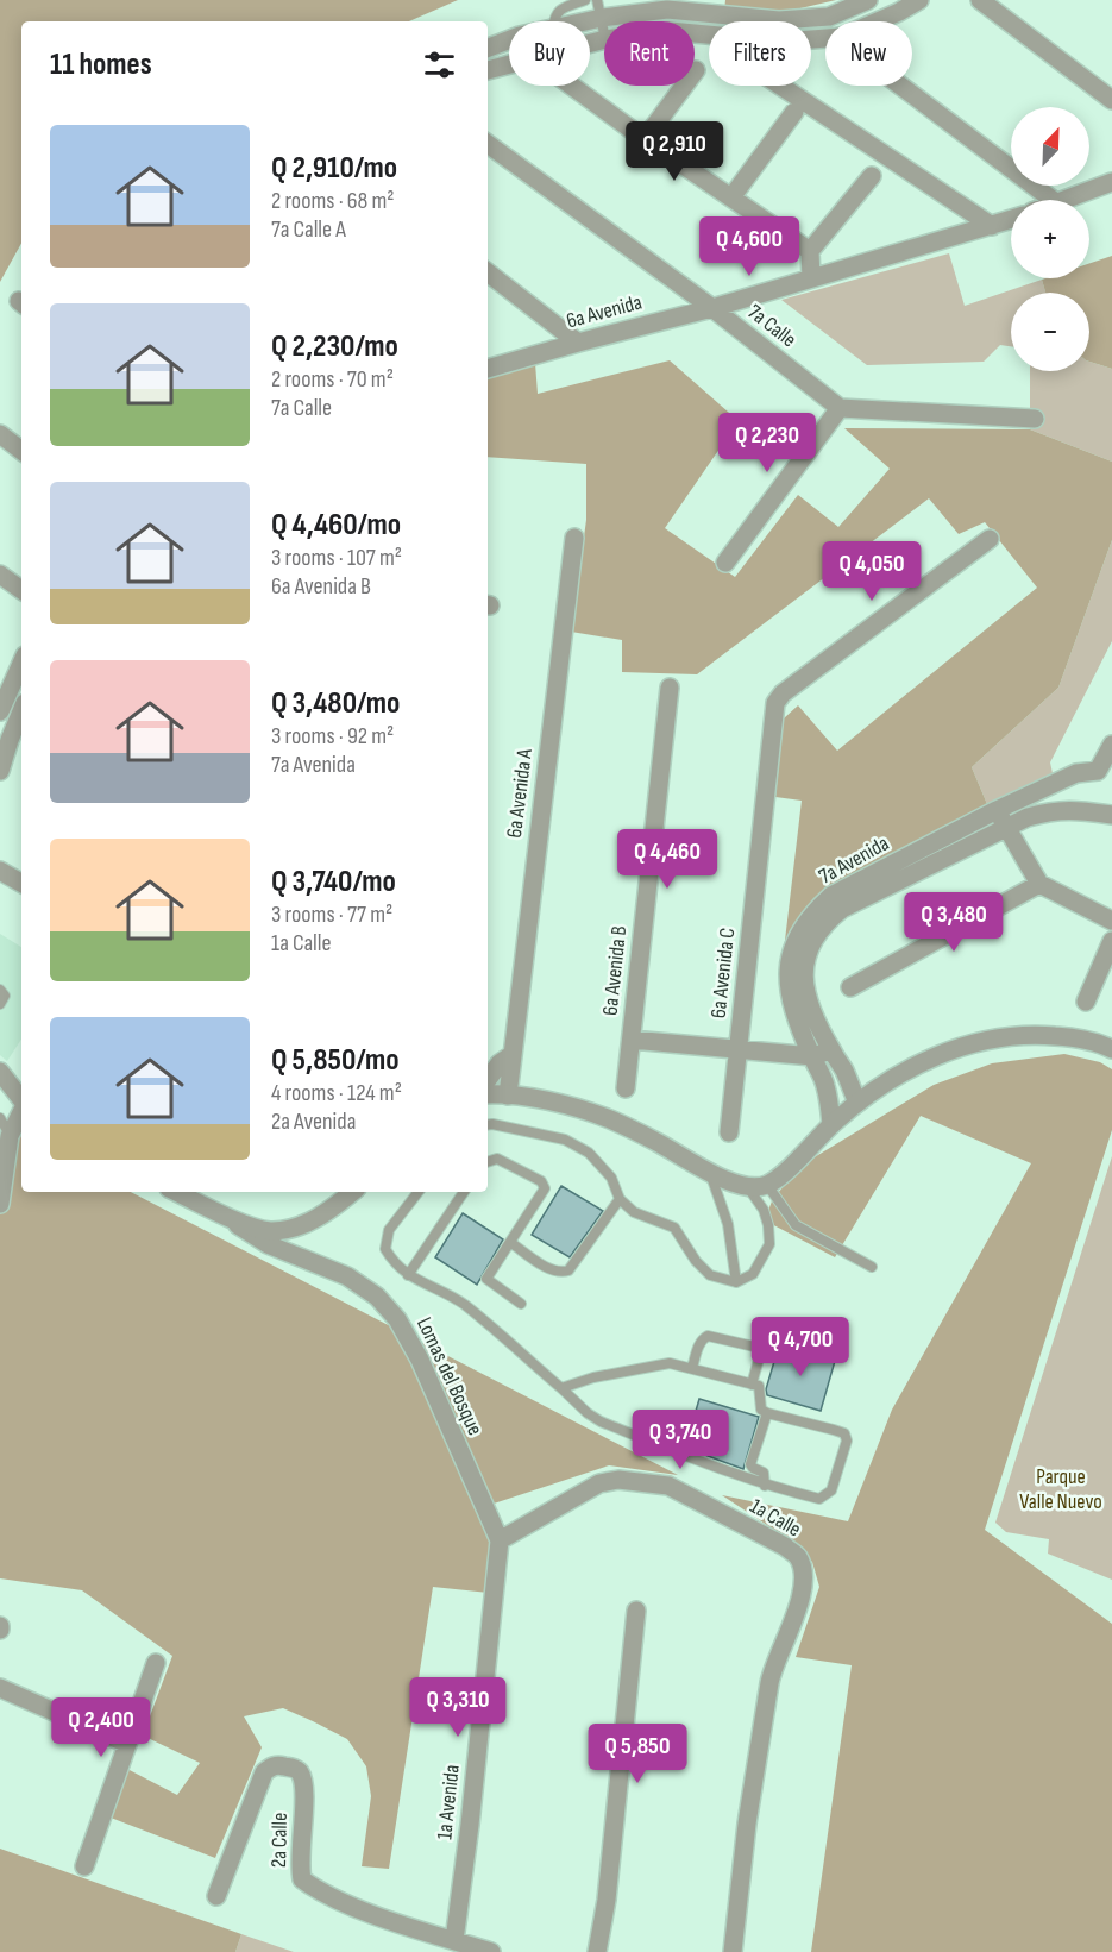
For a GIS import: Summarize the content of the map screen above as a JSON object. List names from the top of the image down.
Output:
{
  "streets": {
    "street": [
      "6a Avenida",
      "7a Calle",
      "6a Avenida A",
      "7a Avenida",
      "6a Avenida B",
      "6a Avenida C",
      "Lomas del Bosque",
      "1a Calle",
      "1a Avenida",
      "2a Calle"
    ]
  },
  "crossings": [
    ["6a Avenida", "7a Calle"],
    ["Lomas del Bosque", "1a Calle"],
    ["Lomas del Bosque", "1a Avenida"],
    ["1a Calle", "1a Avenida"],
    ["1a Avenida", "2a Calle"]
  ],
  "parks": ["Parque Valle Nuevo"],
  "north": "top right",
  "page": {
    "chip": [
      "Buy",
      "Rent",
      "Filters",
      "New"
    ],
    "heading": "11 homes",
    "map_buttons": ["+", "−"],
    "list": [
      {
        "name": "Q 2,910/mo",
        "note": "2 rooms · 68 m² · 7a Calle A"
      },
      {
        "name": "Q 2,230/mo",
        "note": "2 rooms · 70 m² · 7a Calle"
      },
      {
        "name": "Q 4,460/mo",
        "note": "3 rooms · 107 m² · 6a Avenida B"
      },
      {
        "name": "Q 3,480/mo",
        "note": "3 rooms · 92 m² · 7a Avenida"
      },
      {
        "name": "Q 3,740/mo",
        "note": "3 rooms · 77 m² · 1a Calle"
      },
      {
        "name": "Q 5,850/mo",
        "note": "4 rooms · 124 m² · 2a Avenida"
      }
    ],
    "price": [
      "Q 2,910",
      "Q 4,600",
      "Q 2,230",
      "Q 4,050",
      "Q 4,460",
      "Q 3,480",
      "Q 4,700",
      "Q 3,740",
      "Q 3,310",
      "Q 2,400",
      "Q 5,850"
    ]
  }
}
